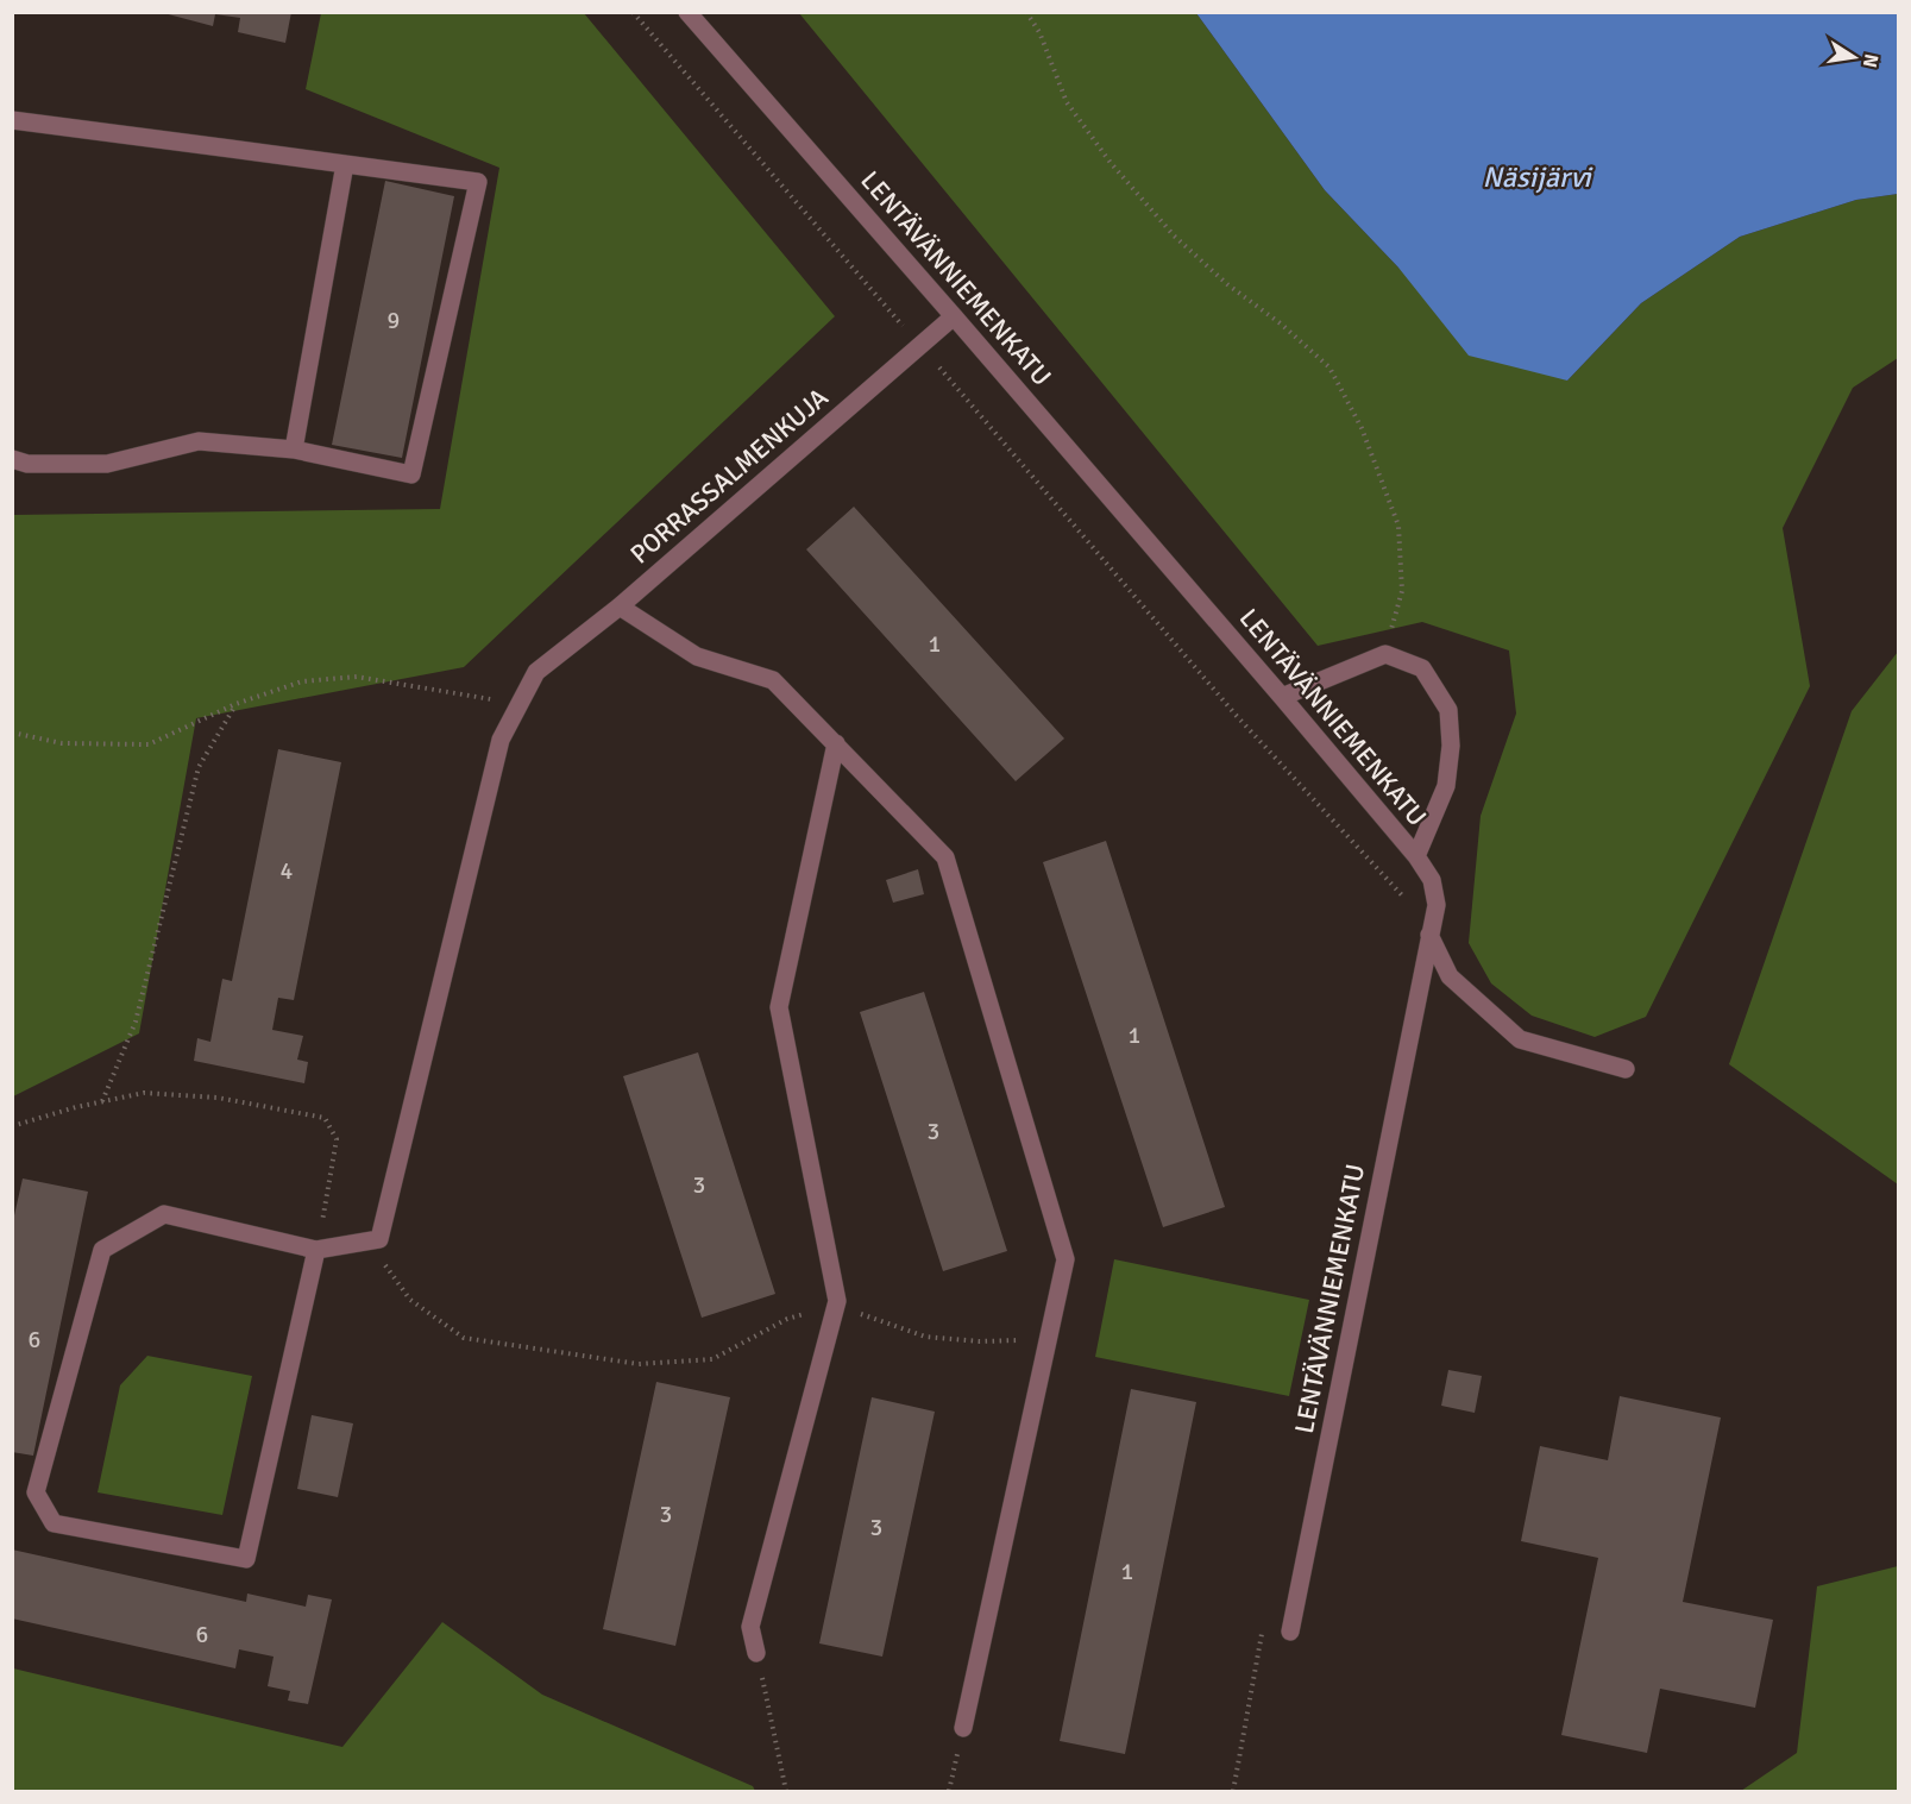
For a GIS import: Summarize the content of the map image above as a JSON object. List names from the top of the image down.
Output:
{
  "streets": {
    "street": ["LENTÄVÄNNIEMENKATU", "PORRASSALMENKUJA"]
  },
  "crossings": [
    ["LENTÄVÄNNIEMENKATU", "PORRASSALMENKUJA"]
  ],
  "water": ["Näsijärvi"],
  "house_numbers": [
    "9",
    "1",
    "4",
    "1",
    "3",
    "3",
    "6",
    "3",
    "3",
    "1",
    "6"
  ],
  "north": "right"
}
